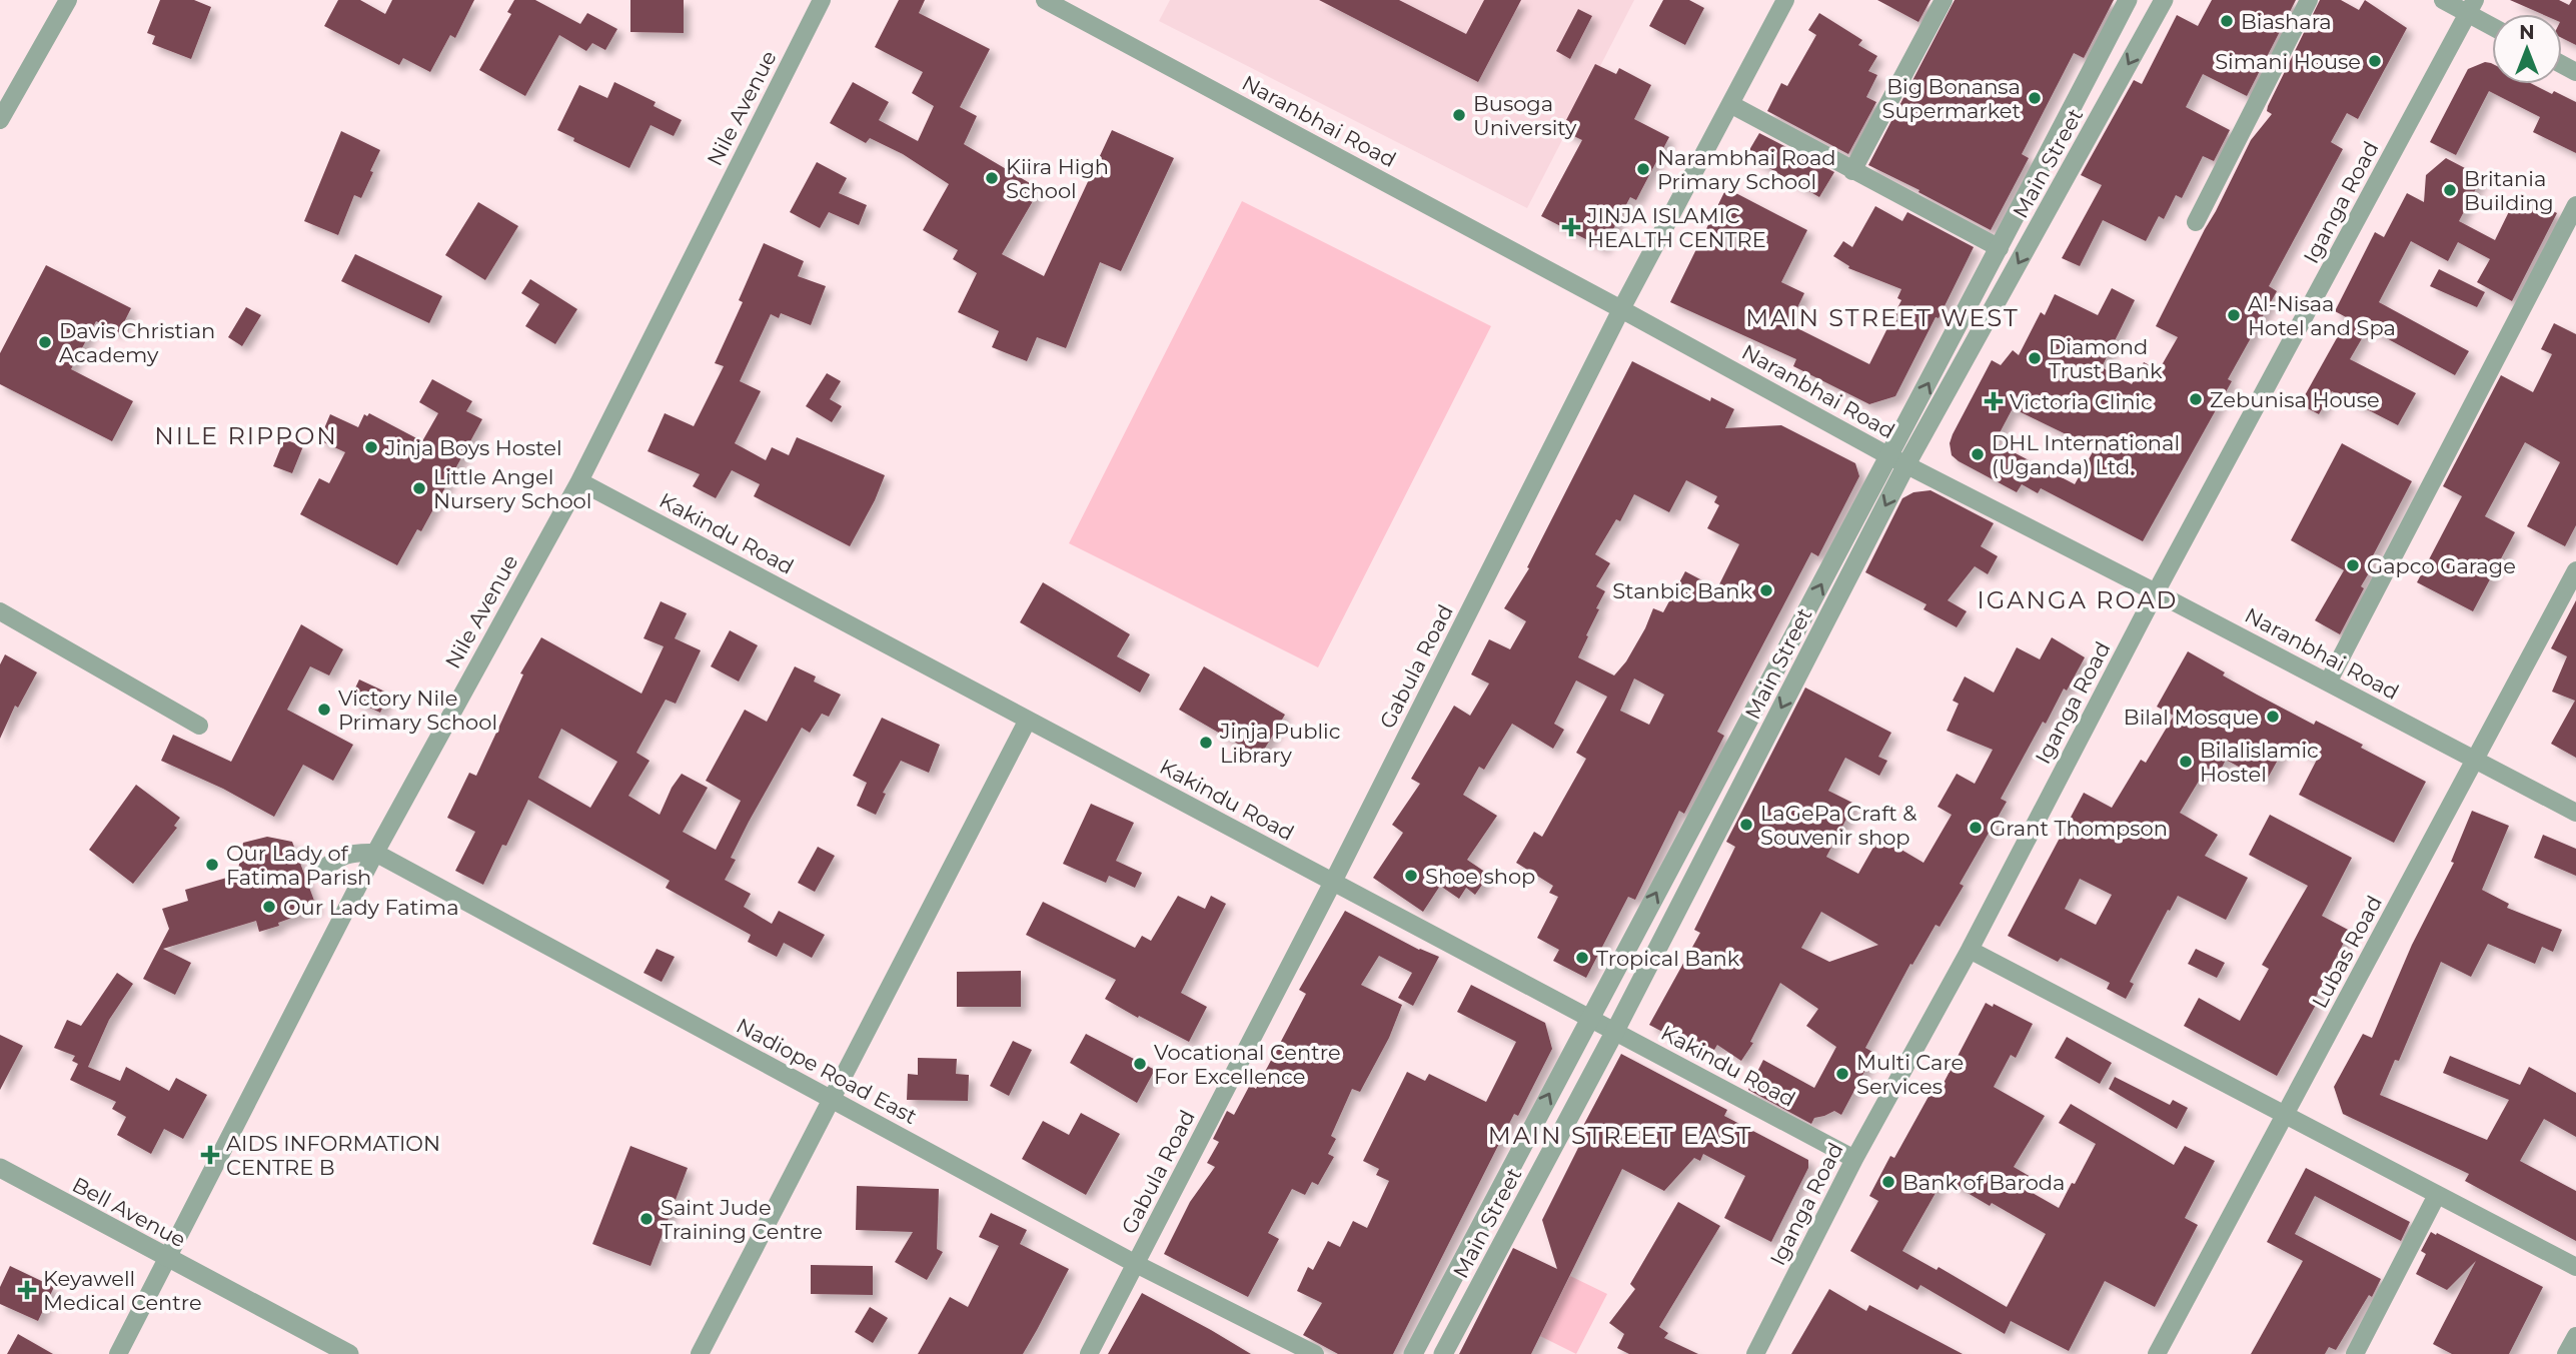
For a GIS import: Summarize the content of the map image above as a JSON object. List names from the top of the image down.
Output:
{
  "streets": {
    "street": [
      "Nile Avenue",
      "Naranbhai Road",
      "Main Street",
      "Iganga Road",
      "Kakindu Road",
      "Gabula Road",
      "Lubas Road",
      "Nadiope Road East",
      "Bell Avenue"
    ]
  },
  "crossings": [
    ["Nile Avenue", "Kakindu Road"],
    ["Nile Avenue", "Nadiope Road East"],
    ["Nile Avenue", "Bell Avenue"],
    ["Naranbhai Road", "Main Street"],
    ["Naranbhai Road", "Iganga Road"],
    ["Naranbhai Road", "Gabula Road"],
    ["Naranbhai Road", "Lubas Road"],
    ["Main Street", "Kakindu Road"],
    ["Iganga Road", "Kakindu Road"],
    ["Kakindu Road", "Gabula Road"],
    ["Gabula Road", "Nadiope Road East"]
  ],
  "districts": [
    "MAIN STREET WEST",
    "NILE RIPPON",
    "IGANGA ROAD",
    "MAIN STREET EAST"
  ],
  "places": {
    "other": [
      "Biashara",
      "Simani House",
      "Big Bonansa Supermarket",
      "Busoga University",
      "Narambhai Road Primary School",
      "Kiira High School",
      "Britania Building",
      "Al-Nisaa Hotel and Spa",
      "Davis Christian Academy",
      "Diamond Trust Bank",
      "Zebunisa House",
      "Jinja Boys Hostel",
      "DHL International (Uganda) Ltd.",
      "Little Angel Nursery School",
      "Gapco Garage",
      "Stanbic Bank",
      "Victory Nile Primary School",
      "Bilal Mosque",
      "Jinja Public Library",
      "Bilalislamic Hostel",
      "LaGePa Craft & Souvenir shop",
      "Grant Thompson",
      "Our Lady of Fatima Parish",
      "Shoe shop",
      "Our Lady Fatima",
      "Tropical Bank",
      "Vocational Centre For Excellence",
      "Multi Care Services",
      "Bank of Baroda",
      "Saint Jude Training Centre"
    ],
    "health": [
      "JINJA ISLAMIC HEALTH CENTRE",
      "Victoria Clinic",
      "AIDS INFORMATION CENTRE B",
      "Keyawell Medical Centre"
    ]
  },
  "north": "top"
}
